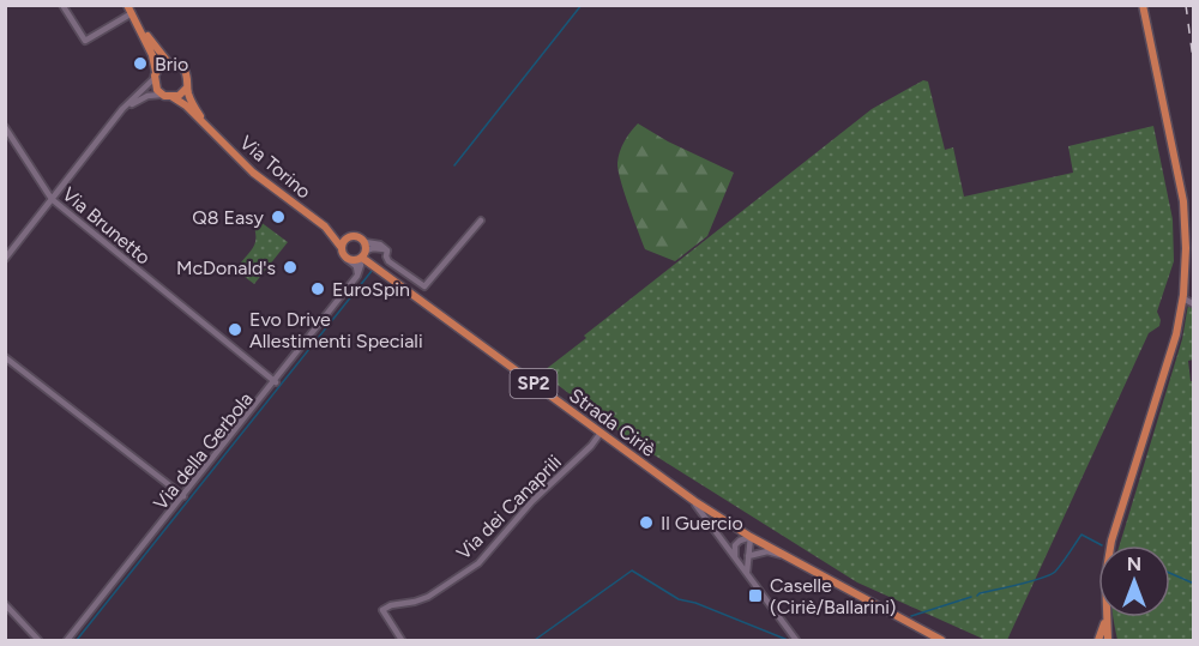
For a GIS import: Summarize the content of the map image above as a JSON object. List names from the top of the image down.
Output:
{
  "streets": {
    "main road": ["Via Torino", "SP2", "Strada Ciriè"],
    "street": ["Via Brunetto", "Via della Gerbola", "Via dei Canaprili"]
  },
  "crossings": [
    ["Via Torino", "Strada Ciriè"],
    ["Via Brunetto", "Via della Gerbola"],
    ["SP2", "Strada Ciriè"],
    ["Strada Ciriè", "Via dei Canaprili"]
  ],
  "places": {
    "other": [
      "Brio",
      "Q8 Easy",
      "McDonald's",
      "EuroSpin",
      "Evo Drive Allestimenti Speciali",
      "Il Guercio"
    ],
    "transit": ["Caselle (Ciriè/Ballarini)"]
  },
  "north": "top"
}
